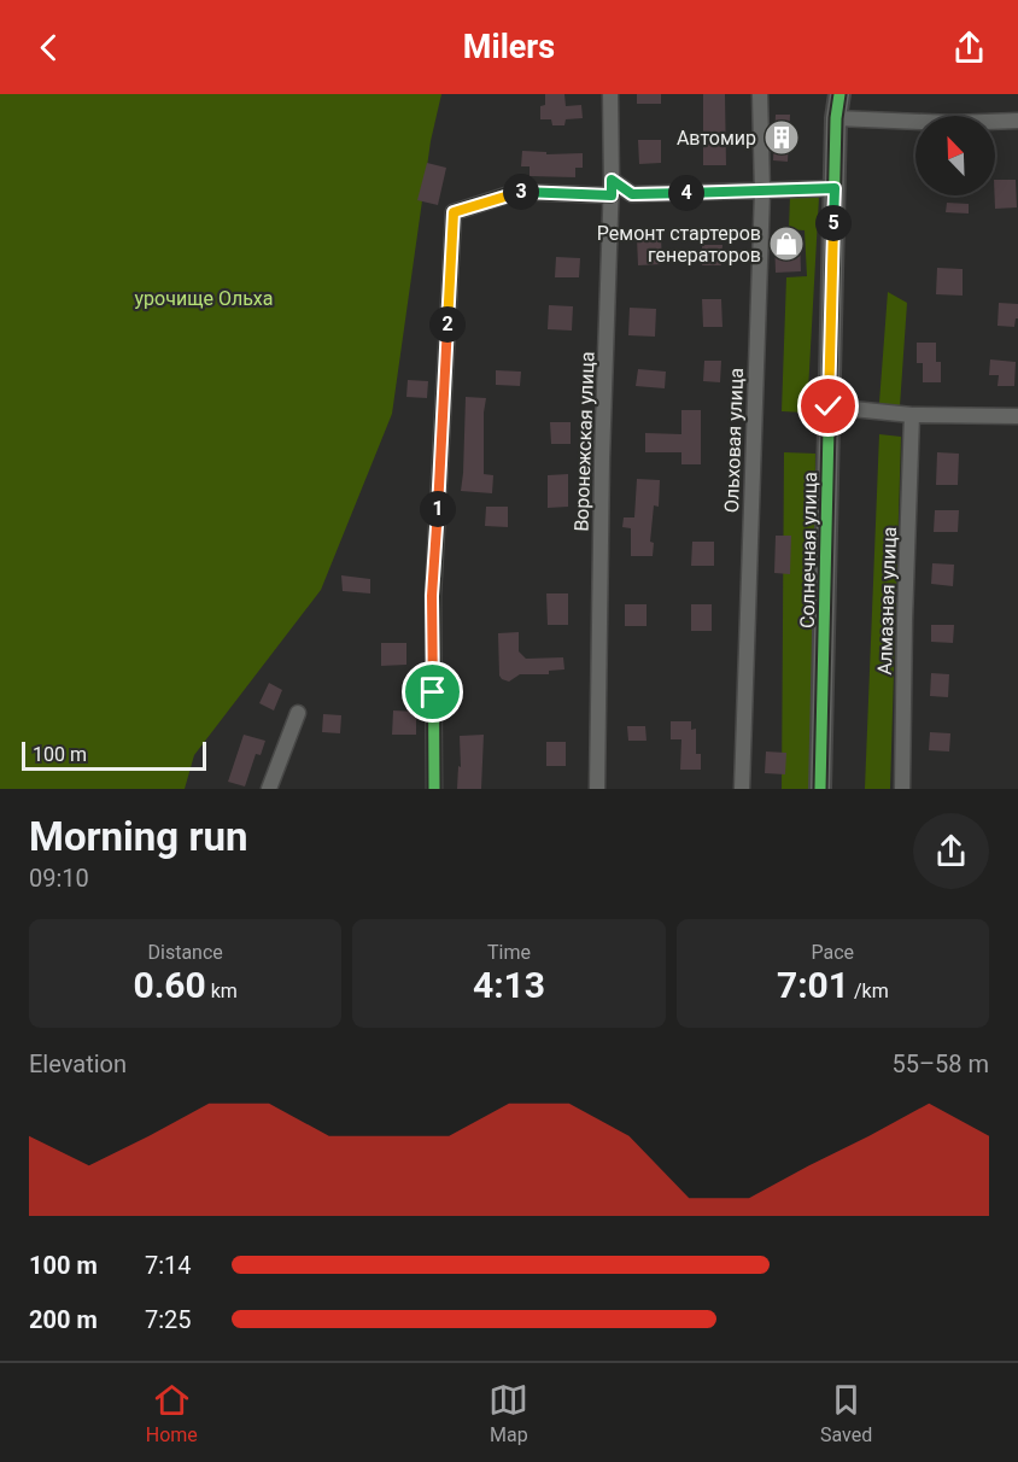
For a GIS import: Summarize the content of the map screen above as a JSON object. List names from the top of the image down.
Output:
{
  "streets": {
    "street": [
      "Ольховая улица",
      "Воронежская улица",
      "Солнечная улица",
      "Алмазная улица"
    ]
  },
  "parks": ["урочище Ольха"],
  "places": {
    "building": ["Автомир"],
    "shop": ["Ремонт стартеров генераторов"]
  },
  "scale_bar": "100 m",
  "north": "top left",
  "page": {
    "header": "Milers",
    "pins": [
      "3",
      "4",
      "5",
      "2",
      "1"
    ],
    "scale": "100 m",
    "heading": ["Morning run", "09:10"],
    "stats": [
      ["Distance", "0.60 km"],
      ["Time", "4:13"],
      ["Pace", "7:01 /km"]
    ],
    "chart": ["Elevation", "55–58 m"],
    "list": [
      {
        "name": "100 m",
        "note": "7:14"
      },
      {
        "name": "200 m",
        "note": "7:25"
      }
    ],
    "tabs": ["Home", "Map", "Saved"]
  }
}
